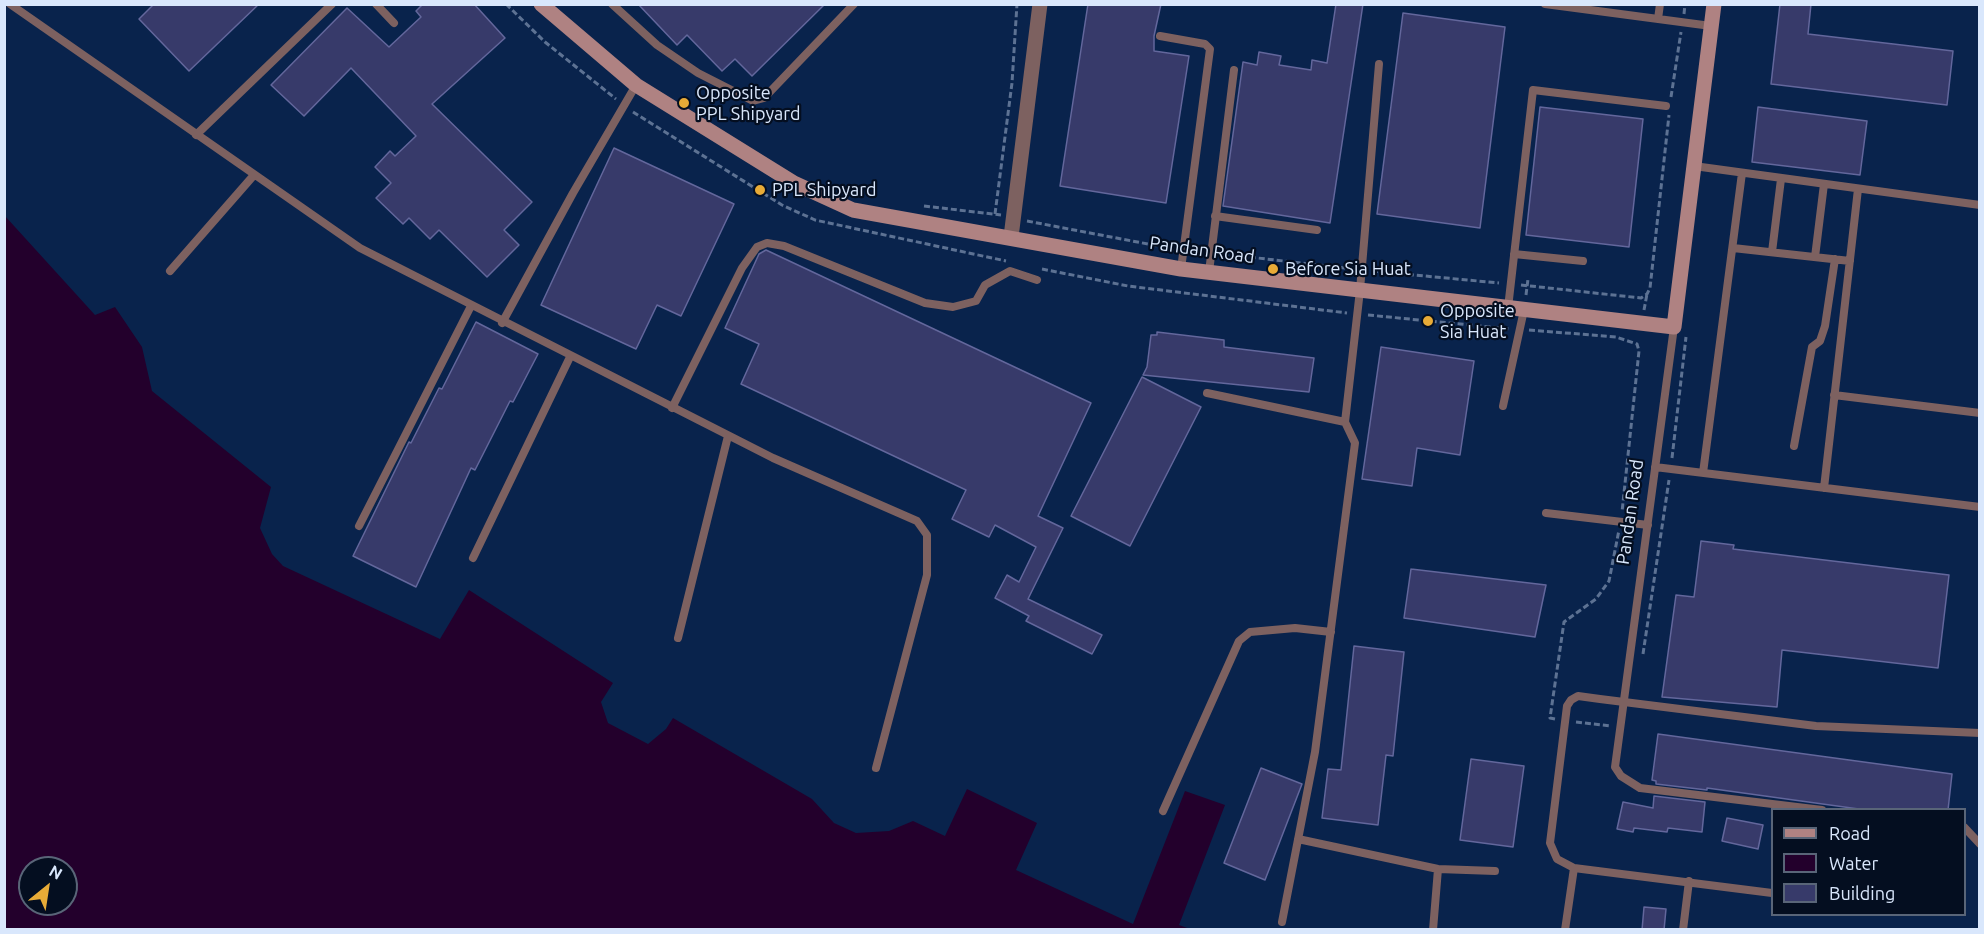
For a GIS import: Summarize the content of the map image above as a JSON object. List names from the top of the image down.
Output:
{
  "streets": {
    "street": ["Pandan Road"]
  },
  "places": [
    "Opposite PPL Shipyard",
    "PPL Shipyard",
    "Before Sia Huat",
    "Opposite Sia Huat"
  ],
  "legend": ["Road", "Water", "Building"],
  "north": "top right"
}
